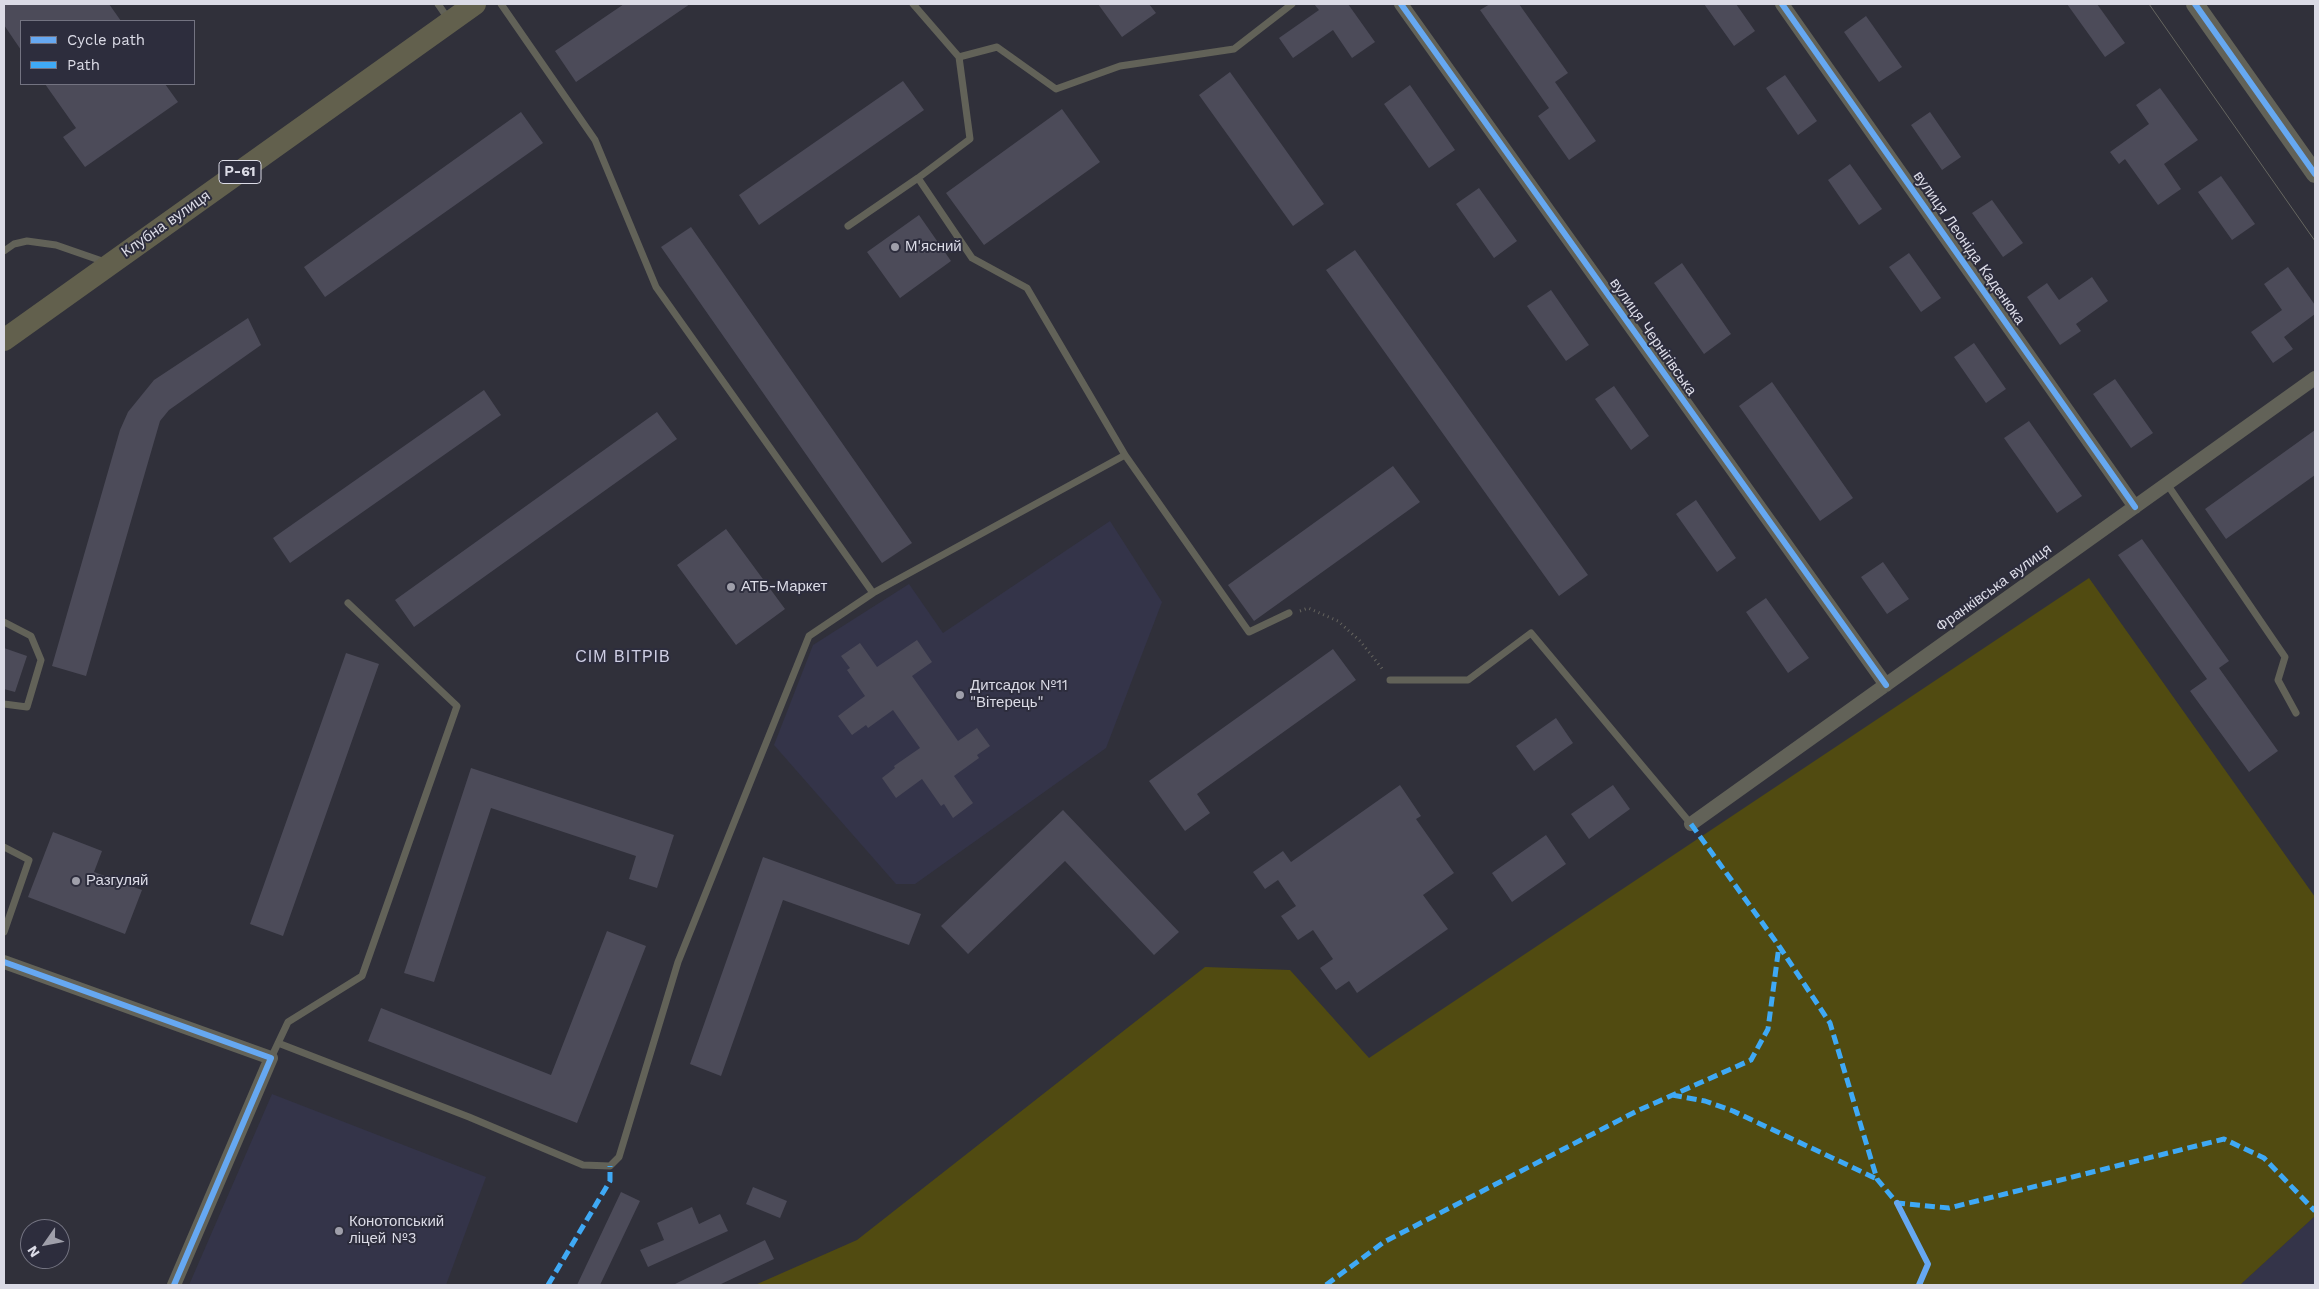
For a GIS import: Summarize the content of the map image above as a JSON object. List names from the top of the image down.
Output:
{
  "streets": {
    "main road": ["Р-61", "Клубна вулиця"],
    "street": ["вулиця Леоніда Каденюка", "вулиця Чернігівська", "Франківська вулиця"]
  },
  "crossings": [
    ["вулиця Леоніда Каденюка", "Франківська вулиця"],
    ["вулиця Чернігівська", "Франківська вулиця"]
  ],
  "districts": ["СІМ ВІТРІВ"],
  "places": [
    "М'ясний",
    "АТБ-Маркет",
    "Дитсадок №11 \"Вітерець\"",
    "Разгуляй",
    "Конотопський ліцей №3"
  ],
  "legend": ["Cycle path", "Path"],
  "north": "bottom left"
}
